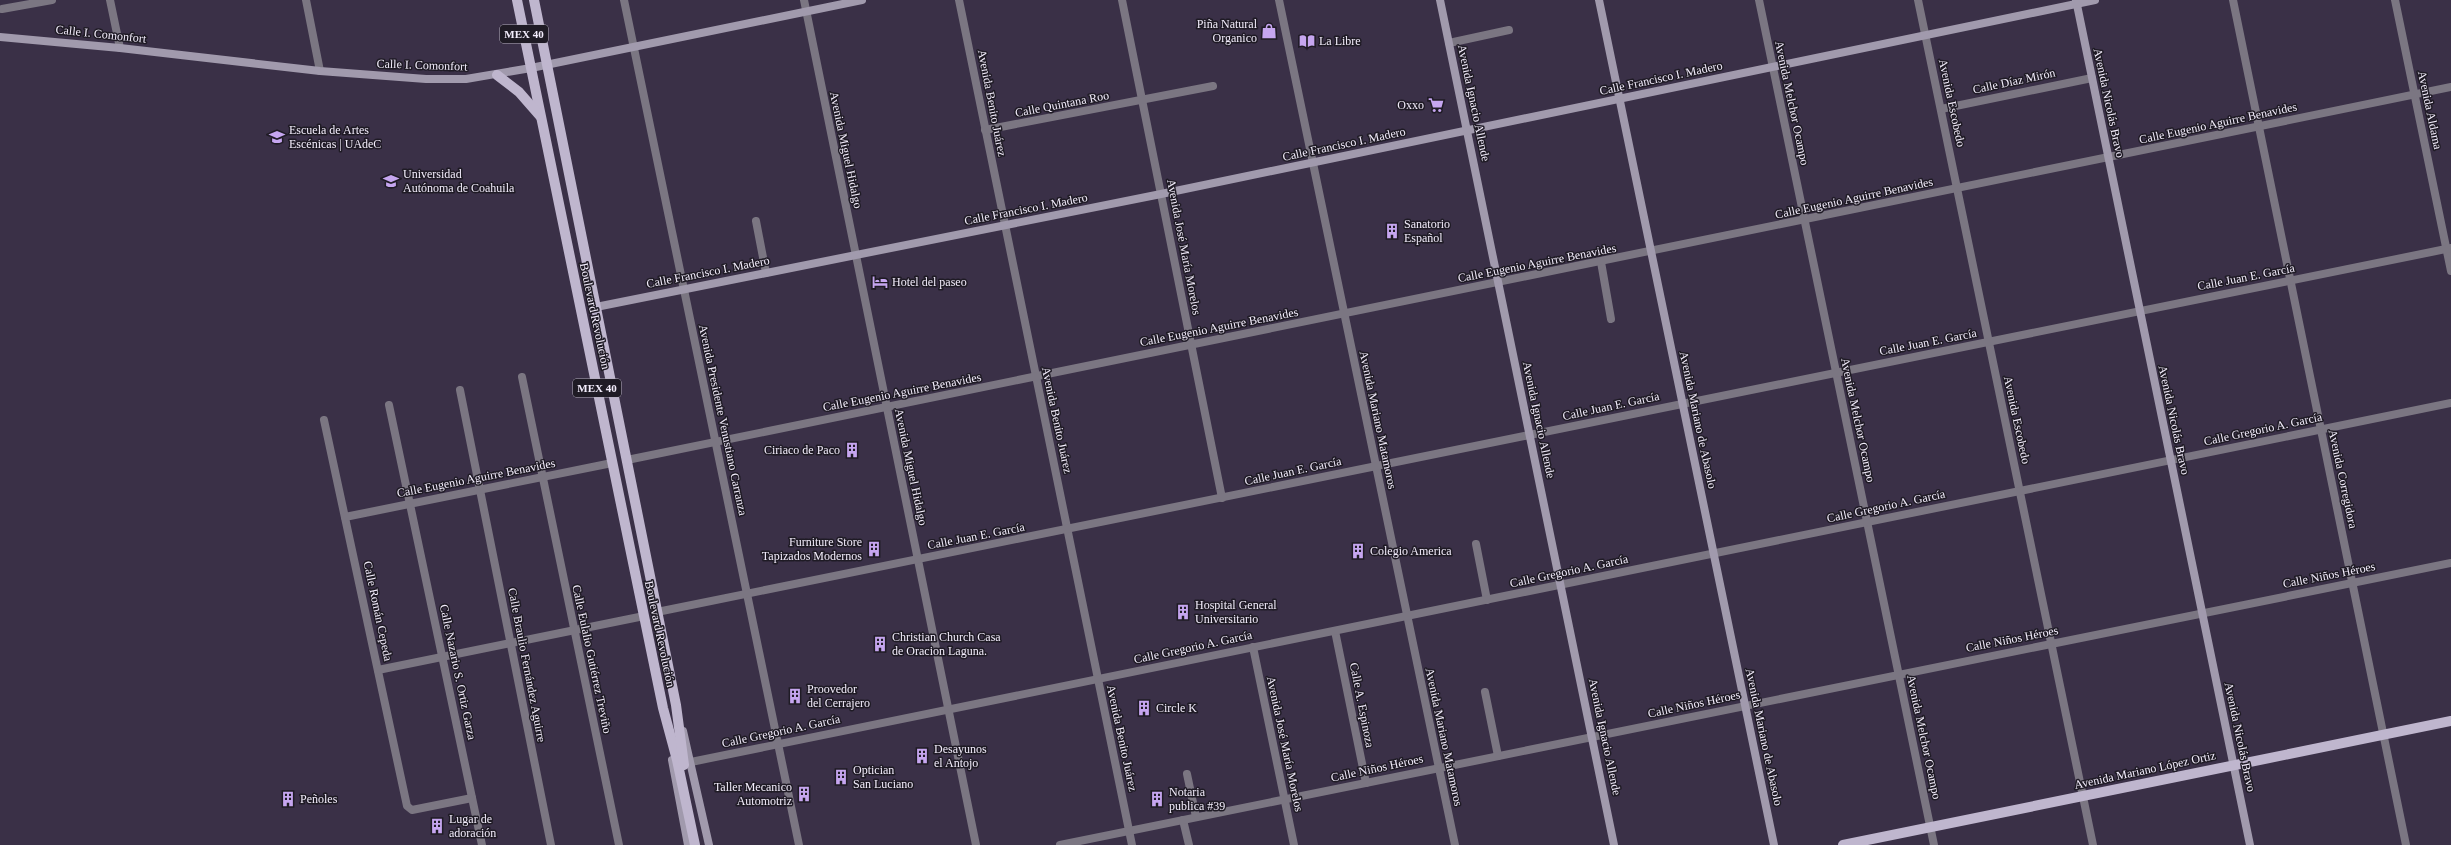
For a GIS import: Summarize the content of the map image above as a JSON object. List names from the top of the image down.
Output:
{
  "streets": {
    "main road": ["MEX 40", "Boulevard Revolución", "Avenida Mariano López Ortiz"],
    "street": [
      "Calle I. Comonfort",
      "Calle Francisco I. Madero",
      "Calle Díaz Mirón",
      "Avenida Benito Juárez",
      "Avenida Ignacio Allende",
      "Avenida Melchor Ocampo",
      "Avenida Escobedo",
      "Avenida Nicolás Bravo",
      "Calle Quintana Roo",
      "Avenida Aldama",
      "Calle Eugenio Aguirre Benavides",
      "Avenida Miguel Hidalgo",
      "Avenida José María Morelos",
      "Calle Juan E. García",
      "Avenida Presidente Venustiano Carranza",
      "Avenida Mariano Matamoros",
      "Avenida Mariano de Abasolo",
      "Calle Gregorio A. García",
      "Avenida Corregidora",
      "Calle Niños Héroes",
      "Calle Román Cepeda",
      "Calle Eulalio Gutiérrez Treviño",
      "Calle Braulio Fernández Aguirre",
      "Calle Nazario S. Ortiz Garza",
      "Calle A. Espinoza"
    ]
  },
  "crossings": [
    ["Calle I. Comonfort", "MEX 40"],
    ["Calle I. Comonfort", "Avenida Miguel Hidalgo"],
    ["Calle I. Comonfort", "Boulevard Revolución"],
    ["Calle I. Comonfort", "Avenida Presidente Venustiano Carranza"],
    ["MEX 40", "Calle Francisco I. Madero"],
    ["MEX 40", "Calle Eugenio Aguirre Benavides"],
    ["MEX 40", "Calle Juan E. García"],
    ["MEX 40", "Boulevard Revolución"],
    ["MEX 40", "Calle Gregorio A. García"],
    ["Calle Francisco I. Madero", "Avenida Benito Juárez"],
    ["Calle Francisco I. Madero", "Avenida Ignacio Allende"],
    ["Calle Francisco I. Madero", "Avenida Melchor Ocampo"],
    ["Calle Francisco I. Madero", "Avenida Escobedo"],
    ["Calle Francisco I. Madero", "Avenida Nicolás Bravo"],
    ["Calle Francisco I. Madero", "Avenida Miguel Hidalgo"],
    ["Calle Francisco I. Madero", "Avenida José María Morelos"],
    ["Calle Francisco I. Madero", "Avenida Presidente Venustiano Carranza"],
    ["Calle Francisco I. Madero", "Avenida Mariano Matamoros"],
    ["Calle Francisco I. Madero", "Avenida Mariano de Abasolo"],
    ["Calle Díaz Mirón", "Avenida Escobedo"],
    ["Calle Díaz Mirón", "Avenida Nicolás Bravo"],
    ["Avenida Benito Juárez", "Calle Quintana Roo"],
    ["Avenida Benito Juárez", "Calle Eugenio Aguirre Benavides"],
    ["Avenida Benito Juárez", "Calle Juan E. García"],
    ["Avenida Benito Juárez", "Calle Gregorio A. García"],
    ["Avenida Benito Juárez", "Calle Niños Héroes"],
    ["Avenida Ignacio Allende", "Calle Eugenio Aguirre Benavides"],
    ["Avenida Ignacio Allende", "Calle Juan E. García"],
    ["Avenida Ignacio Allende", "Calle Gregorio A. García"],
    ["Avenida Ignacio Allende", "Calle Niños Héroes"],
    ["Avenida Melchor Ocampo", "Calle Eugenio Aguirre Benavides"],
    ["Avenida Melchor Ocampo", "Calle Juan E. García"],
    ["Avenida Melchor Ocampo", "Calle Gregorio A. García"],
    ["Avenida Melchor Ocampo", "Calle Niños Héroes"],
    ["Avenida Melchor Ocampo", "Avenida Mariano López Ortiz"],
    ["Avenida Escobedo", "Calle Eugenio Aguirre Benavides"],
    ["Avenida Escobedo", "Calle Juan E. García"],
    ["Avenida Escobedo", "Calle Gregorio A. García"],
    ["Avenida Escobedo", "Calle Niños Héroes"],
    ["Avenida Escobedo", "Avenida Mariano López Ortiz"],
    ["Avenida Nicolás Bravo", "Calle Eugenio Aguirre Benavides"],
    ["Avenida Nicolás Bravo", "Calle Juan E. García"],
    ["Avenida Nicolás Bravo", "Calle Gregorio A. García"],
    ["Avenida Nicolás Bravo", "Calle Niños Héroes"],
    ["Avenida Nicolás Bravo", "Avenida Mariano López Ortiz"],
    ["Calle Quintana Roo", "Avenida José María Morelos"],
    ["Avenida Aldama", "Calle Eugenio Aguirre Benavides"],
    ["Avenida Aldama", "Calle Juan E. García"],
    ["Calle Eugenio Aguirre Benavides", "Avenida Miguel Hidalgo"],
    ["Calle Eugenio Aguirre Benavides", "Avenida José María Morelos"],
    ["Calle Eugenio Aguirre Benavides", "Boulevard Revolución"],
    ["Calle Eugenio Aguirre Benavides", "Avenida Presidente Venustiano Carranza"],
    ["Calle Eugenio Aguirre Benavides", "Avenida Mariano Matamoros"],
    ["Calle Eugenio Aguirre Benavides", "Avenida Mariano de Abasolo"],
    ["Calle Eugenio Aguirre Benavides", "Avenida Corregidora"],
    ["Calle Eugenio Aguirre Benavides", "Calle Román Cepeda"],
    ["Calle Eugenio Aguirre Benavides", "Calle Eulalio Gutiérrez Treviño"],
    ["Calle Eugenio Aguirre Benavides", "Calle Braulio Fernández Aguirre"],
    ["Calle Eugenio Aguirre Benavides", "Calle Nazario S. Ortiz Garza"],
    ["Avenida Miguel Hidalgo", "Calle Juan E. García"],
    ["Avenida Miguel Hidalgo", "Calle Gregorio A. García"],
    ["Avenida José María Morelos", "Calle Juan E. García"],
    ["Avenida José María Morelos", "Calle Gregorio A. García"],
    ["Avenida José María Morelos", "Calle Niños Héroes"],
    ["Calle Juan E. García", "Avenida Presidente Venustiano Carranza"],
    ["Calle Juan E. García", "Avenida Mariano Matamoros"],
    ["Calle Juan E. García", "Avenida Mariano de Abasolo"],
    ["Calle Juan E. García", "Avenida Corregidora"],
    ["Avenida Presidente Venustiano Carranza", "Calle Gregorio A. García"],
    ["Avenida Mariano Matamoros", "Calle Gregorio A. García"],
    ["Avenida Mariano Matamoros", "Calle Niños Héroes"],
    ["Avenida Mariano de Abasolo", "Calle Gregorio A. García"],
    ["Avenida Mariano de Abasolo", "Calle Niños Héroes"],
    ["Calle Gregorio A. García", "Avenida Corregidora"],
    ["Calle Gregorio A. García", "Calle A. Espinoza"],
    ["Avenida Corregidora", "Calle Niños Héroes"],
    ["Avenida Corregidora", "Avenida Mariano López Ortiz"],
    ["Calle Niños Héroes", "Calle A. Espinoza"],
    ["Calle Román Cepeda", "Calle Nazario S. Ortiz Garza"]
  ],
  "places": {
    "shop": ["Piña Natural Organico"],
    "library": ["La Libre"],
    "supermarket": ["Oxxo"],
    "school or university": ["Escuela de Artes Escénicas | UAdeC", "Universidad Autónoma de Coahuila"],
    "building": [
      "Sanatorio Español",
      "Ciriaco de Paco",
      "Furniture Store Tapizados Modernos",
      "Colegio America",
      "Hospital General Universitario",
      "Christian Church Casa de Oracion Laguna.",
      "Proovedor del Cerrajero",
      "Circle K",
      "Desayunos el Antojo",
      "Optician San Luciano",
      "Taller Mecanico Automotriz",
      "Peñoles",
      "Notaria publica #39",
      "Lugar de adoración"
    ],
    "hotel": ["Hotel del paseo"]
  }
}
